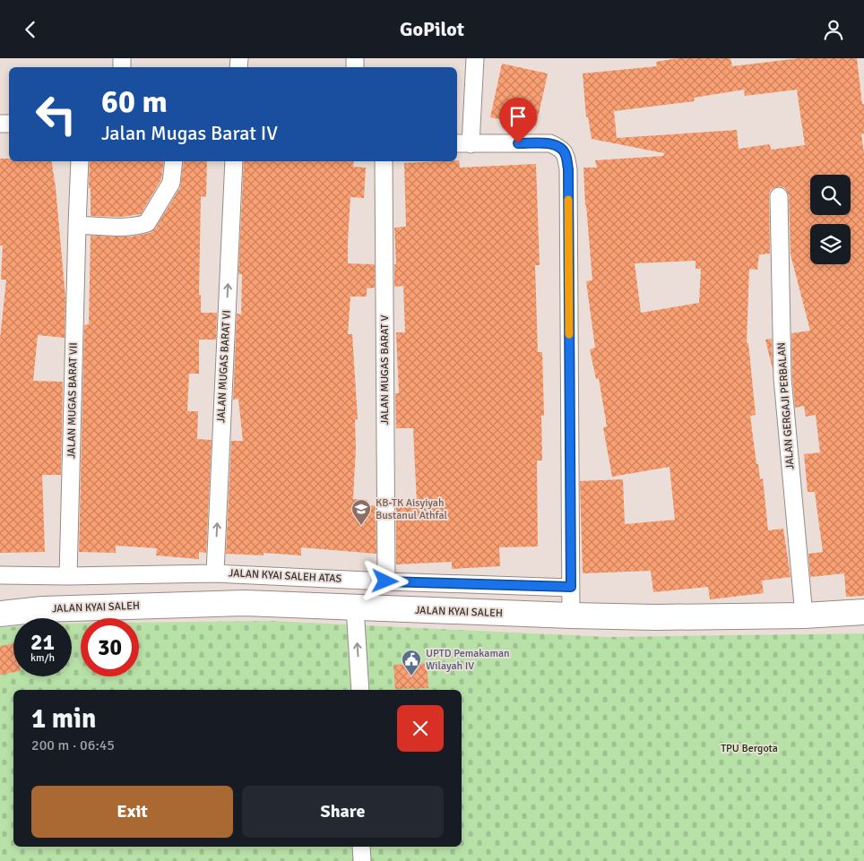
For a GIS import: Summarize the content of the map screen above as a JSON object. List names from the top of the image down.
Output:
{
  "streets": {
    "main road": ["JALAN KYAI SALEH"],
    "street": [
      "JALAN MUGAS BARAT VI",
      "JALAN MUGAS BARAT V",
      "JALAN MUGAS BARAT VII",
      "JALAN GERGAJI PERBALAN",
      "JALAN KYAI SALEH ATAS"
    ]
  },
  "crossings": [
    ["JALAN MUGAS BARAT VI", "JALAN KYAI SALEH ATAS"],
    ["JALAN MUGAS BARAT V", "JALAN KYAI SALEH ATAS"],
    ["JALAN MUGAS BARAT VII", "JALAN KYAI SALEH ATAS"],
    ["JALAN GERGAJI PERBALAN", "JALAN KYAI SALEH"]
  ],
  "one_way": ["JALAN MUGAS BARAT VI"],
  "parks": ["TPU Bergota"],
  "places": {
    "school or university": ["KB-TK Aisyiyah Bustanul Athfal"],
    "public building": ["UPTD Pemakaman Wilayah IV"]
  },
  "page": {
    "header": "GoPilot",
    "turn": ["60 m", "Jalan Mugas Barat IV"],
    "speed": "21 km/h",
    "limit": "30",
    "heading": ["1 min", "200 m · 06:45"],
    "buttons": ["Exit", "Share"]
  }
}
